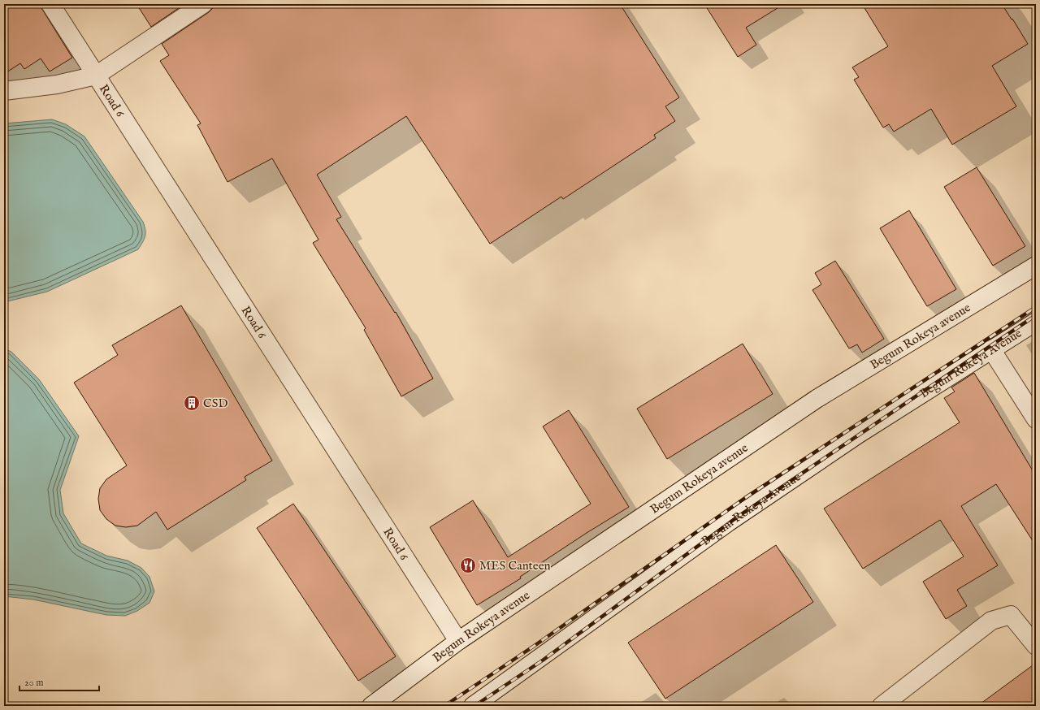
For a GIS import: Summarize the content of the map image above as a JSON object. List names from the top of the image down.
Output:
{
  "streets": {
    "main road": ["Road 6", "Begum Rokeya avenue", "Begum Rokeya Avenue"]
  },
  "crossings": [
    ["Road 6", "Begum Rokeya avenue"]
  ],
  "places": {
    "building": ["CSD"],
    "restaurant": ["MES Canteen"]
  },
  "scale_bar": "20 m"
}
